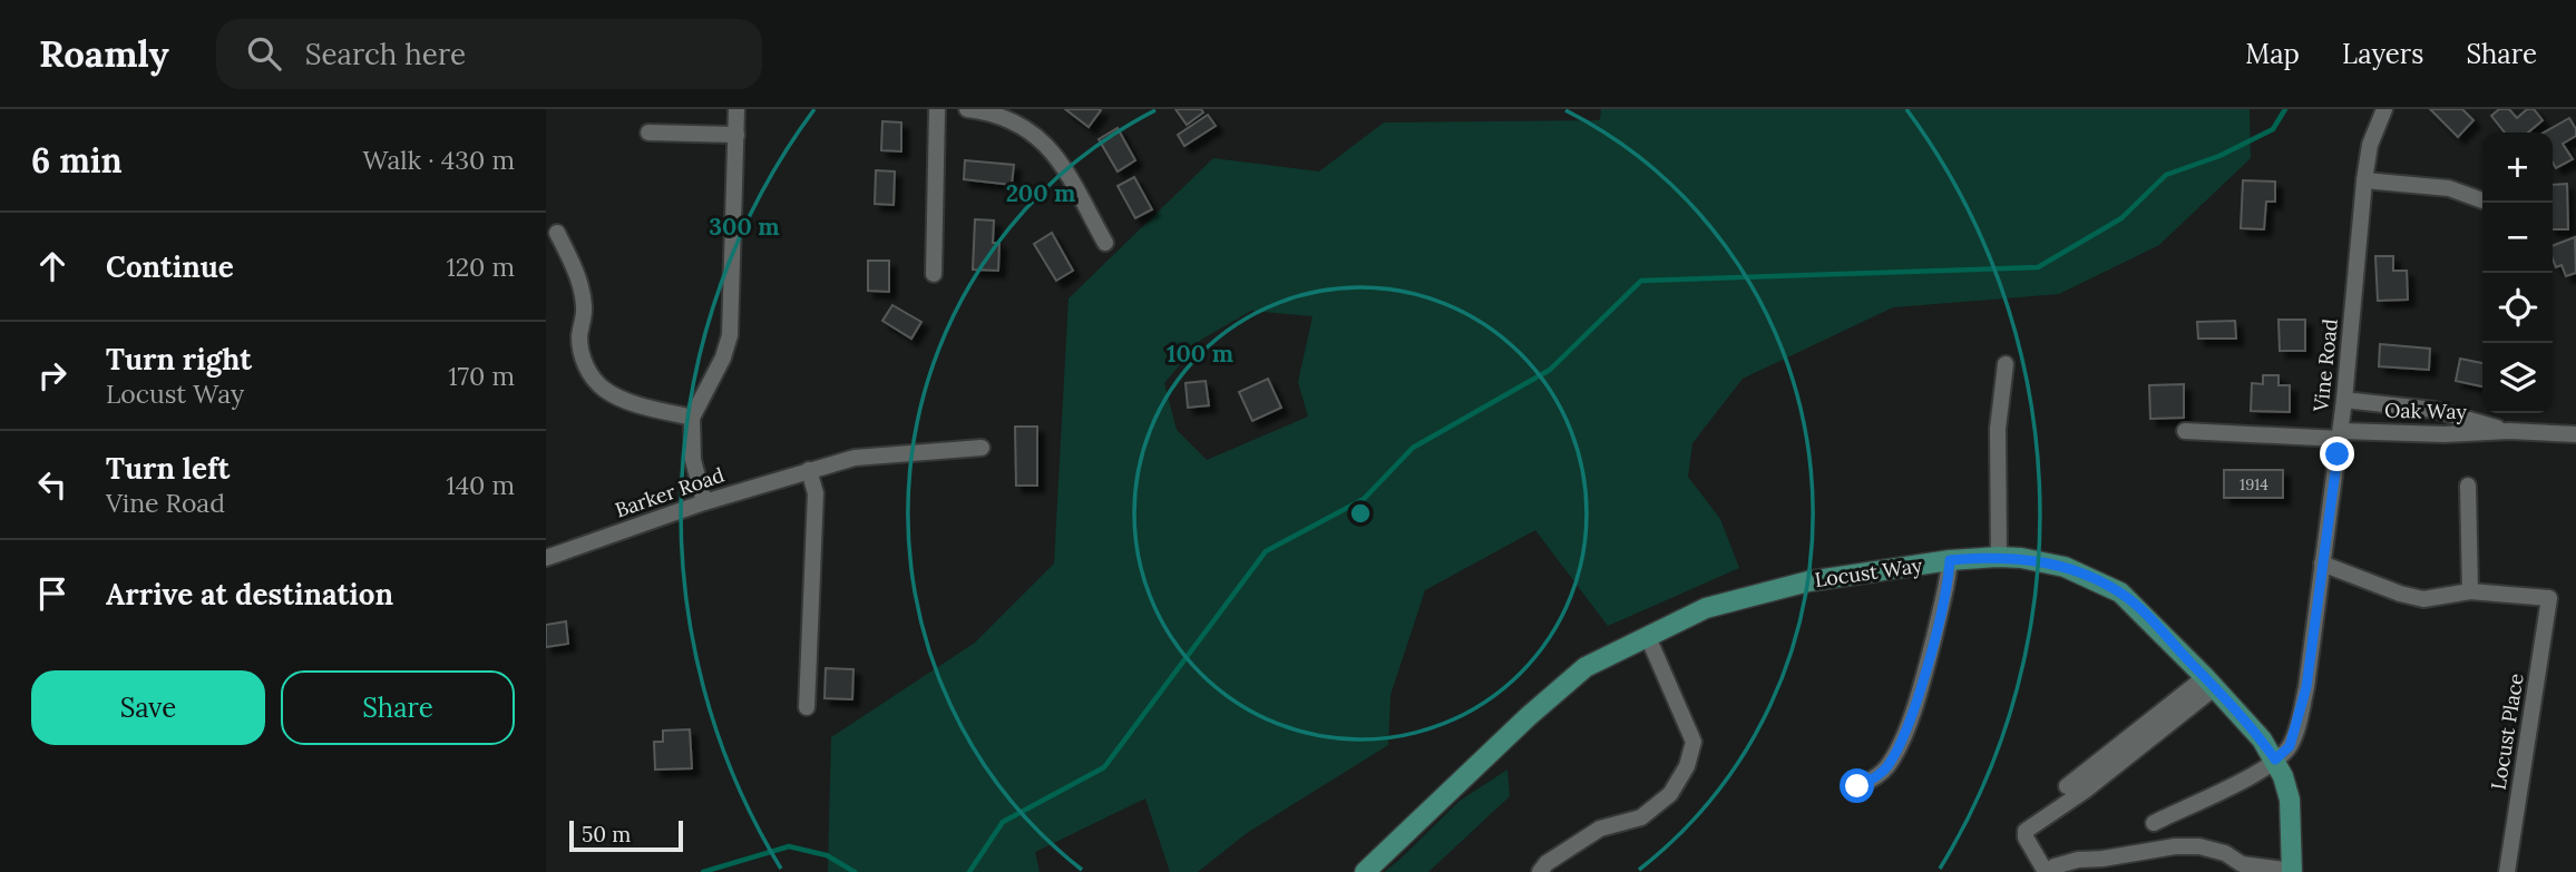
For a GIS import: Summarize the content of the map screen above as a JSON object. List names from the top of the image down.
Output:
{
  "streets": {
    "main road": ["Locust Way"],
    "street": [
      "Vine Road",
      "Oak Way",
      "Barker Road",
      "Locust Place"
    ]
  },
  "crossings": [
    ["Vine Road", "Oak Way"],
    ["Vine Road", "Locust Way"]
  ],
  "house_numbers": ["1914"],
  "scale_bar": "50 m",
  "page": {
    "header": "Roamly",
    "search": "Search here",
    "nav": ["Map", "Layers", "Share"],
    "heading": ["6 min", "Walk · 430 m"],
    "map_buttons": ["+", "−"],
    "list": [
      ["Continue", "120 m"],
      ["Turn right", "Locust Way", "170 m"],
      ["Turn left", "Vine Road", "140 m"],
      "Arrive at destination"
    ],
    "buttons": ["Save", "Share"],
    "scale": "50 m"
  },
  "rings": ["200 m", "300 m", "100 m"]
}
